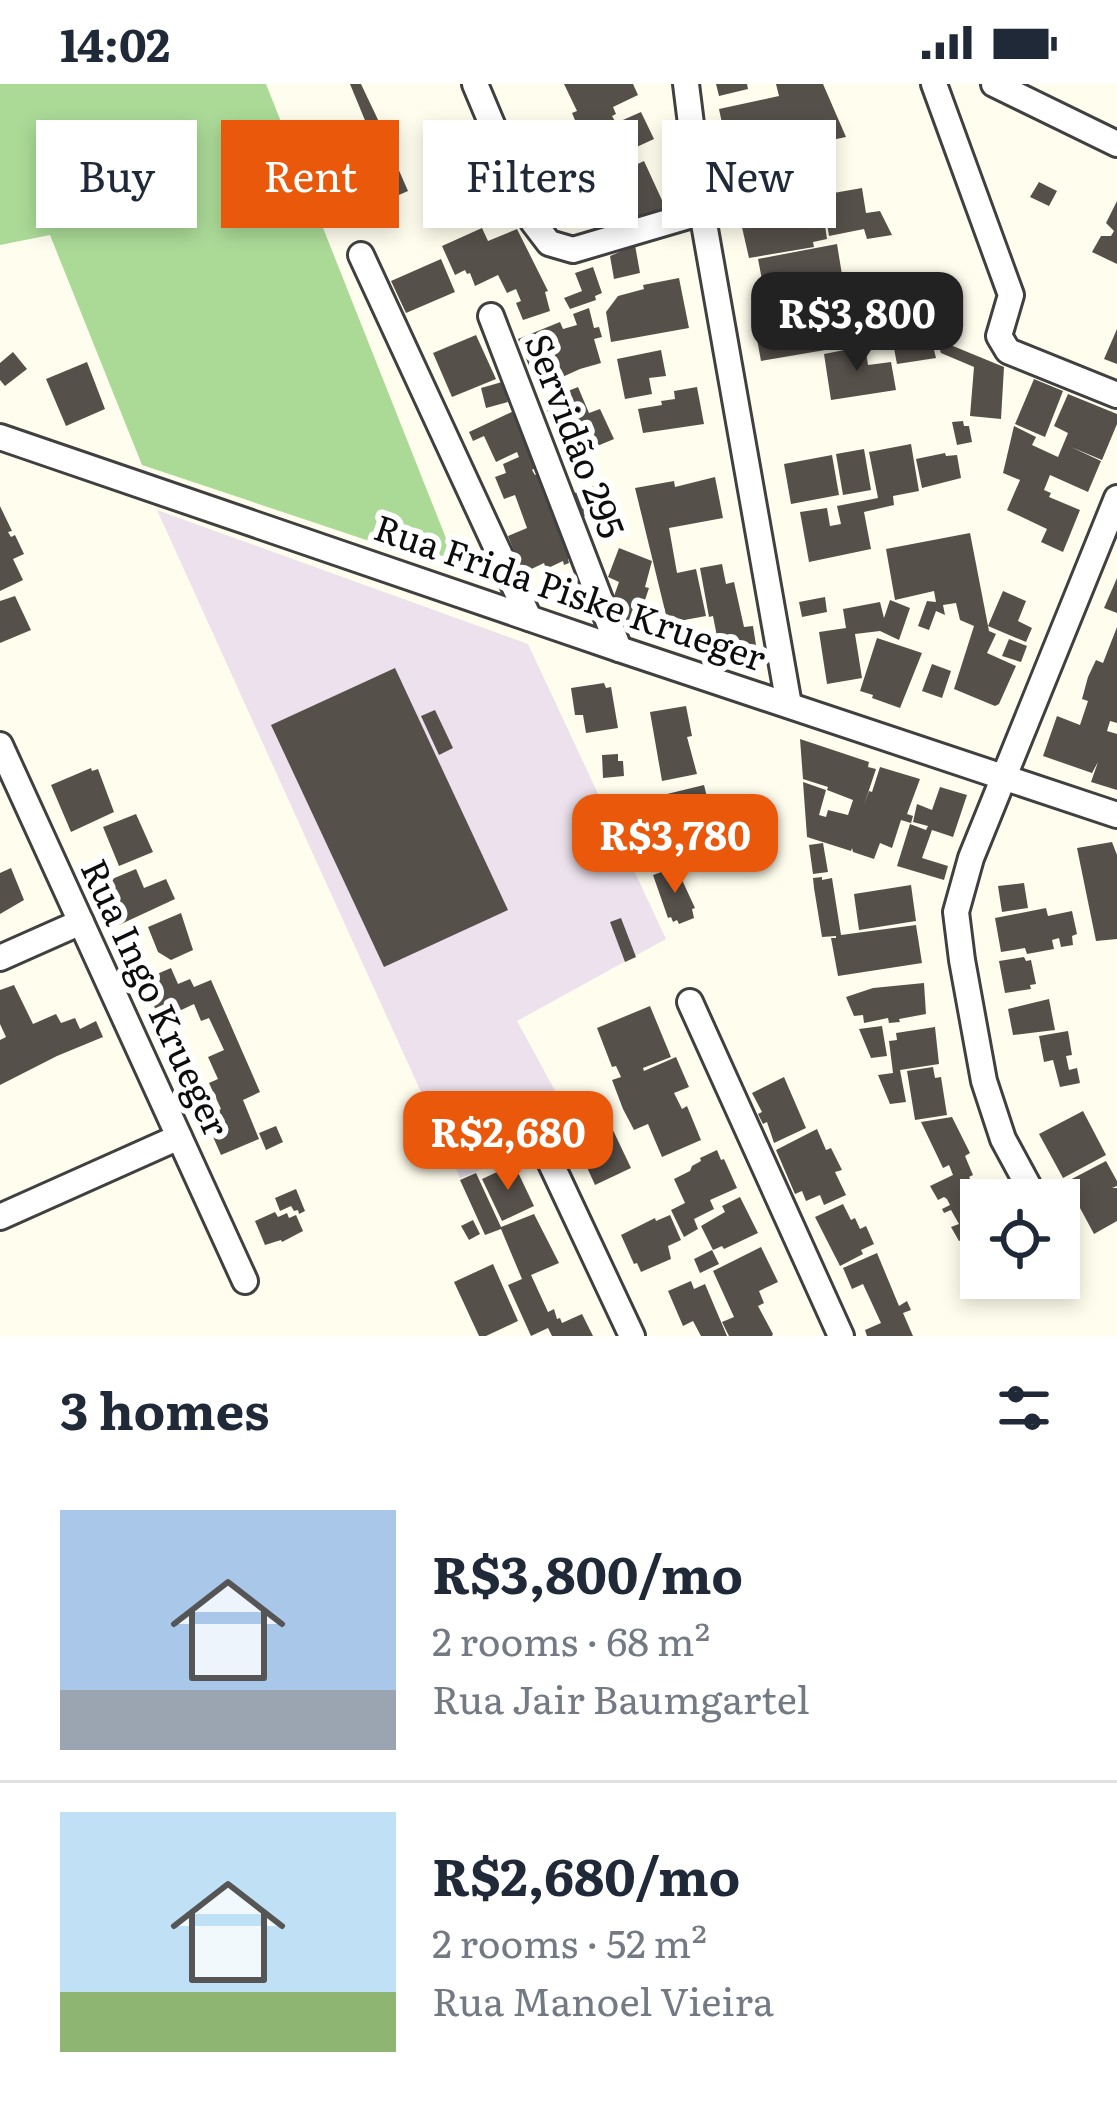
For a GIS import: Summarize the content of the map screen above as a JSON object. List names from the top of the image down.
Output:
{
  "streets": {
    "street": ["Servidão 295", "Rua Frida Piske Krueger", "Rua Ingo Krueger"]
  },
  "crossings": [
    ["Servidão 295", "Rua Frida Piske Krueger"]
  ],
  "page": {
    "status": "14:02",
    "chip": [
      "Buy",
      "Rent",
      "Filters",
      "New"
    ],
    "price": ["R$3,800", "R$3,780", "R$2,680"],
    "heading": "3 homes",
    "list": [
      {
        "name": "R$3,800/mo",
        "note": "2 rooms · 68 m² · Rua Jair Baumgartel"
      },
      {
        "name": "R$2,680/mo",
        "note": "2 rooms · 52 m² · Rua Manoel Vieira"
      }
    ]
  }
}
